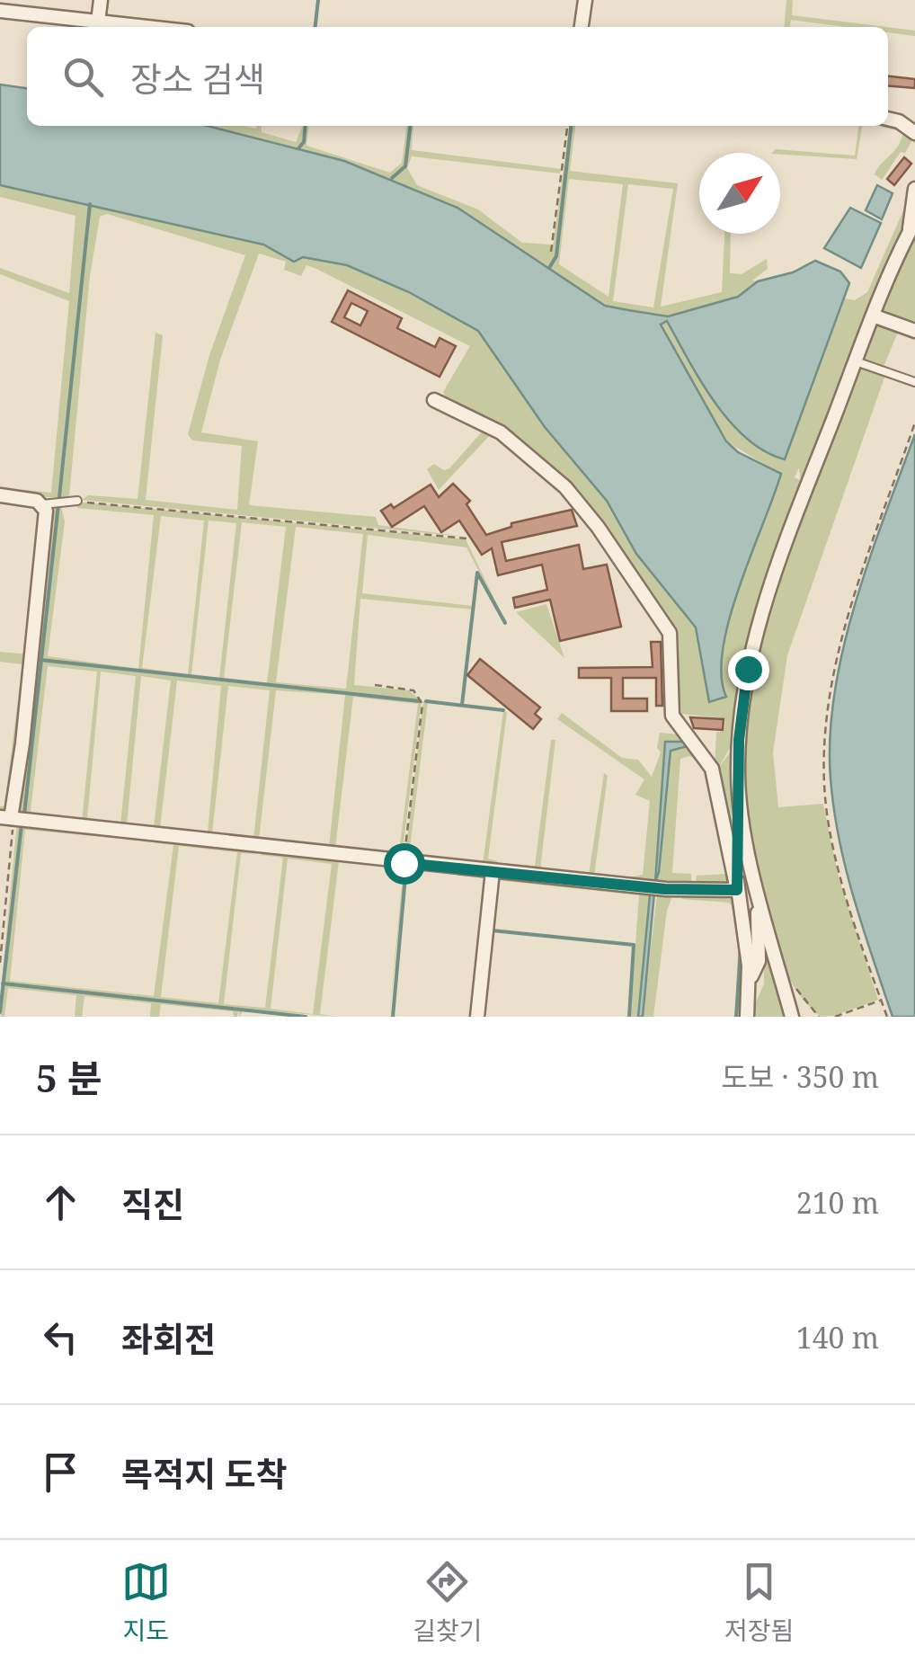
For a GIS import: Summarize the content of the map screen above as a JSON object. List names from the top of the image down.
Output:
{
  "north": "top right",
  "page": {
    "search": "장소 검색",
    "heading": ["5 분", "도보 · 350 m"],
    "list": [
      ["직진", "210 m"],
      ["좌회전", "140 m"],
      "목적지 도착"
    ],
    "nav": ["지도", "길찾기", "저장됨"]
  }
}
